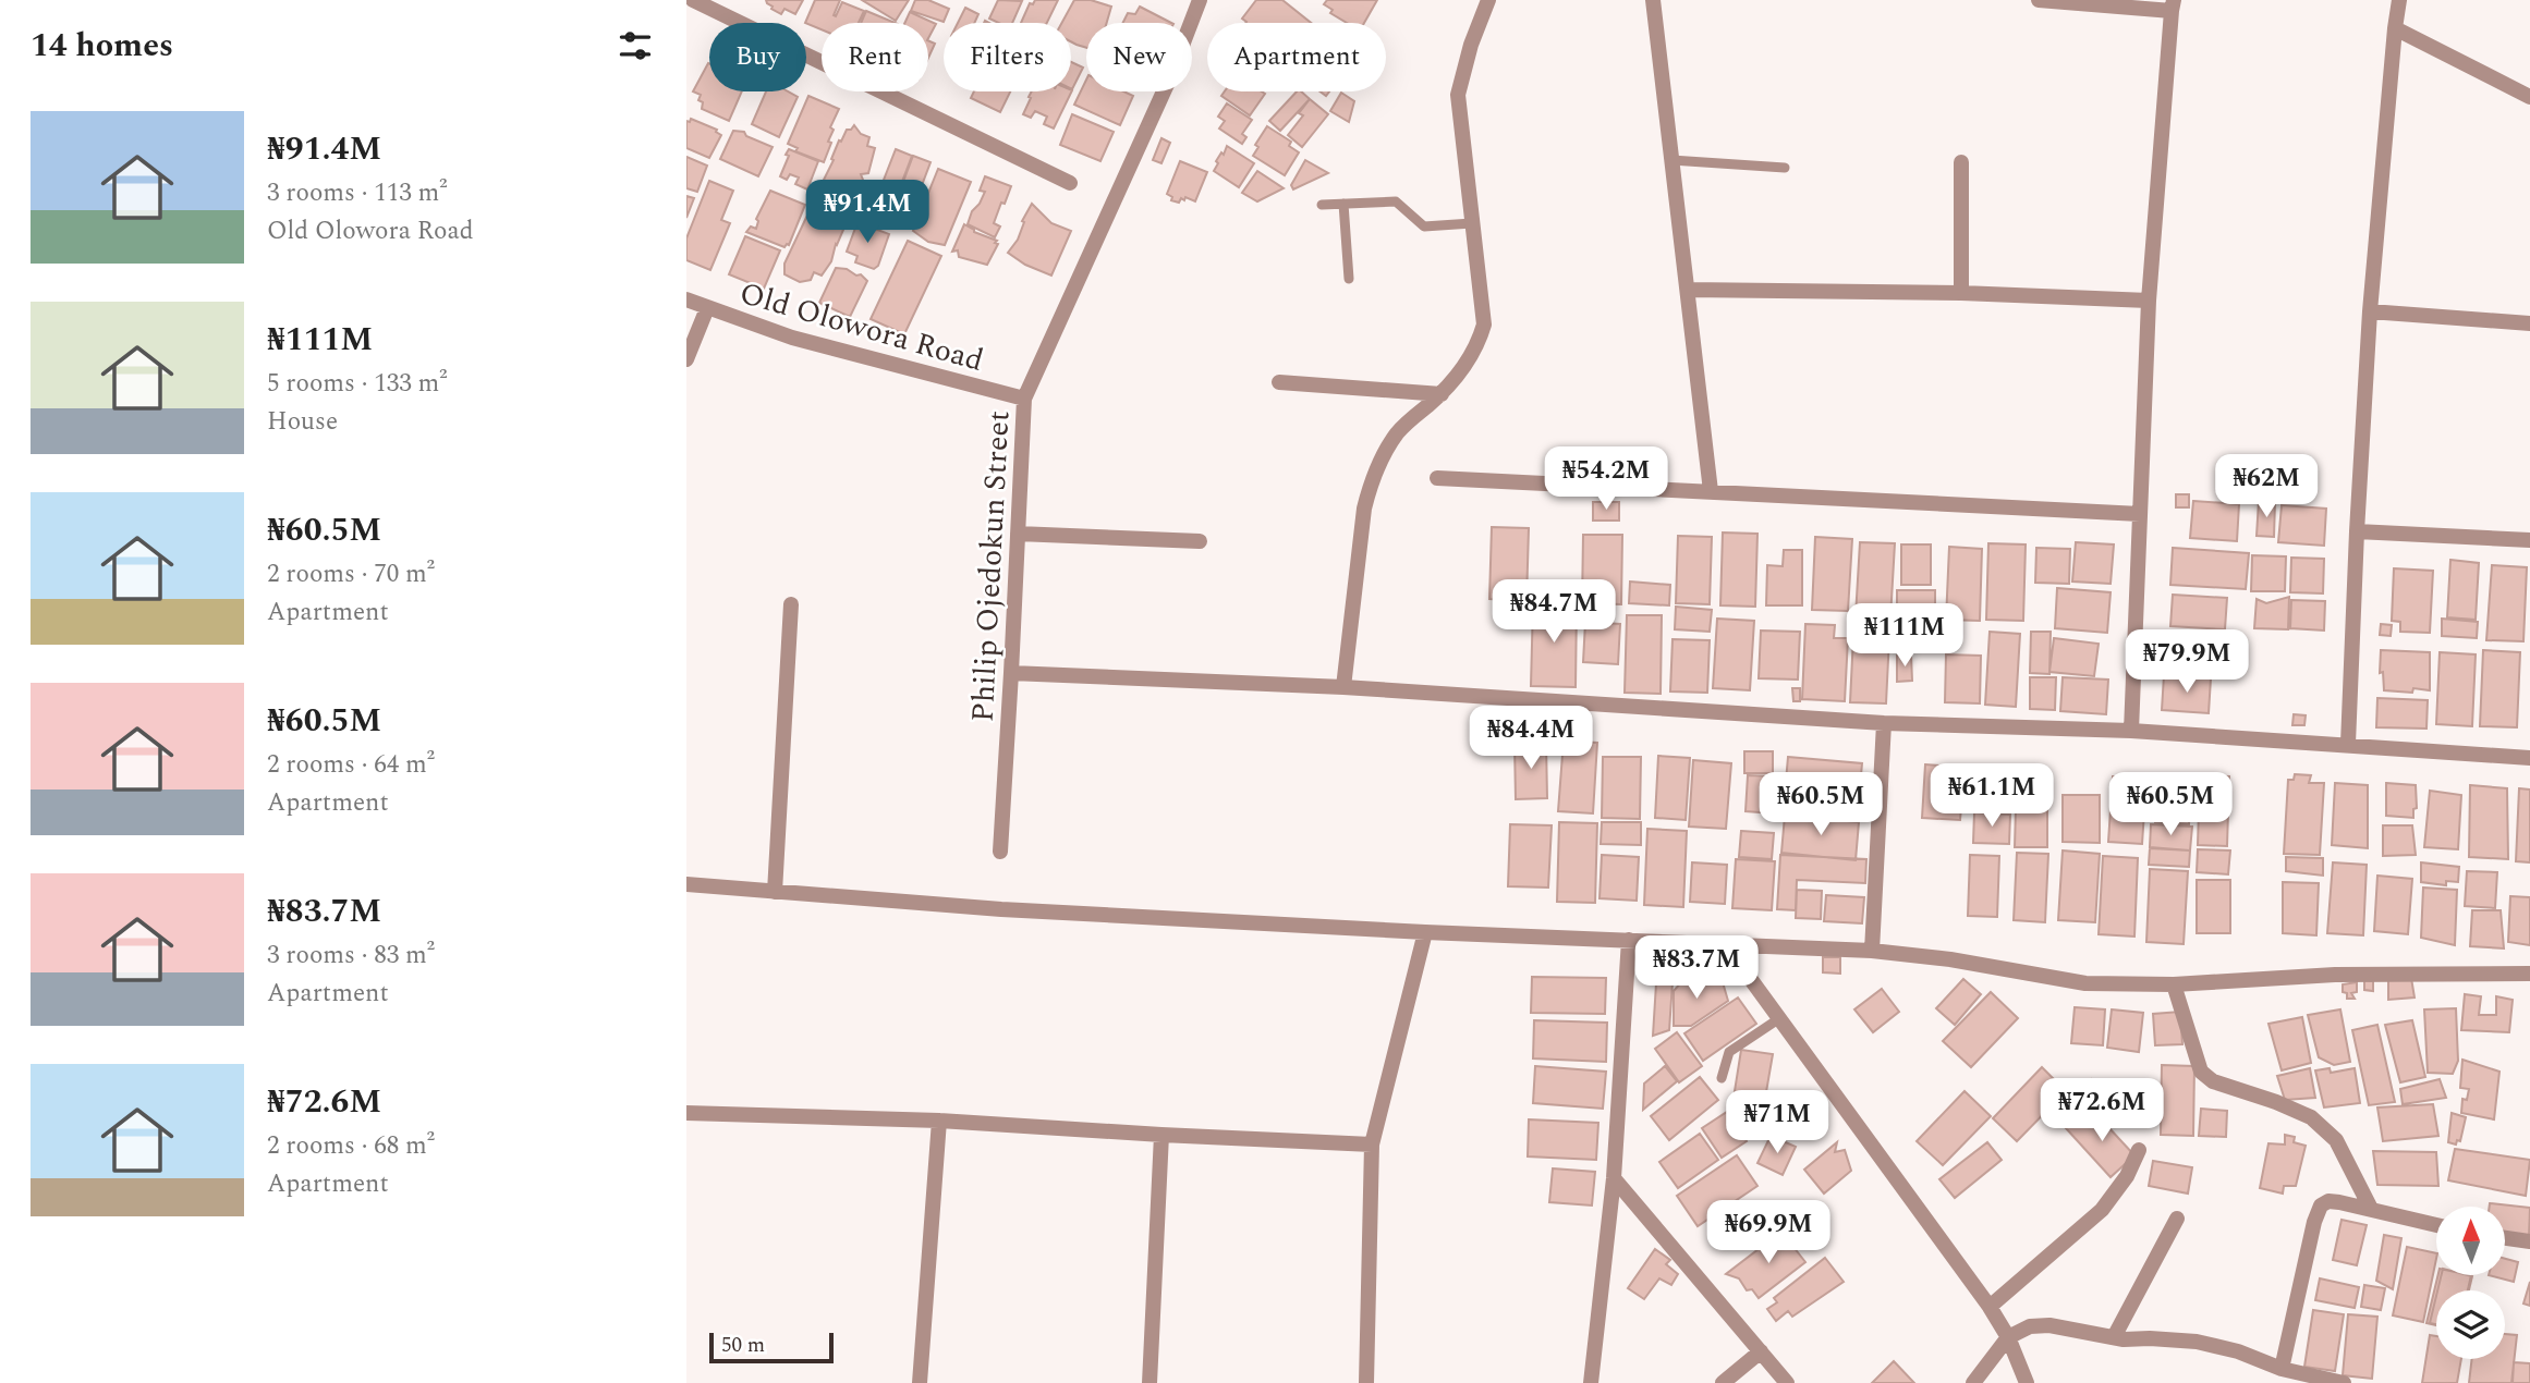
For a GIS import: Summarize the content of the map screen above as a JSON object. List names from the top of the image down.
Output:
{
  "streets": {
    "street": ["Old Olowora Road", "Philip Ojedokun Street"]
  },
  "crossings": [
    ["Old Olowora Road", "Philip Ojedokun Street"]
  ],
  "scale_bar": "50 m",
  "north": "top",
  "page": {
    "heading": "14 homes",
    "chip": [
      "Buy",
      "Rent",
      "Filters",
      "New",
      "Apartment"
    ],
    "list": [
      {
        "name": "₦91.4M",
        "note": "3 rooms · 113 m² · Old Olowora Road"
      },
      {
        "name": "₦111M",
        "note": "5 rooms · 133 m² · House"
      },
      {
        "name": "₦60.5M",
        "note": "2 rooms · 70 m² · Apartment"
      },
      {
        "name": "₦60.5M",
        "note": "2 rooms · 64 m² · Apartment"
      },
      {
        "name": "₦83.7M",
        "note": "3 rooms · 83 m² · Apartment"
      },
      {
        "name": "₦72.6M",
        "note": "2 rooms · 68 m² · Apartment"
      }
    ],
    "price": [
      "₦91.4M",
      "₦54.2M",
      "₦62M",
      "₦84.7M",
      "₦111M",
      "₦79.9M",
      "₦84.4M",
      "₦61.1M",
      "₦60.5M",
      "₦60.5M",
      "₦83.7M",
      "₦72.6M",
      "₦71M",
      "₦69.9M"
    ],
    "scale": "50 m"
  }
}
